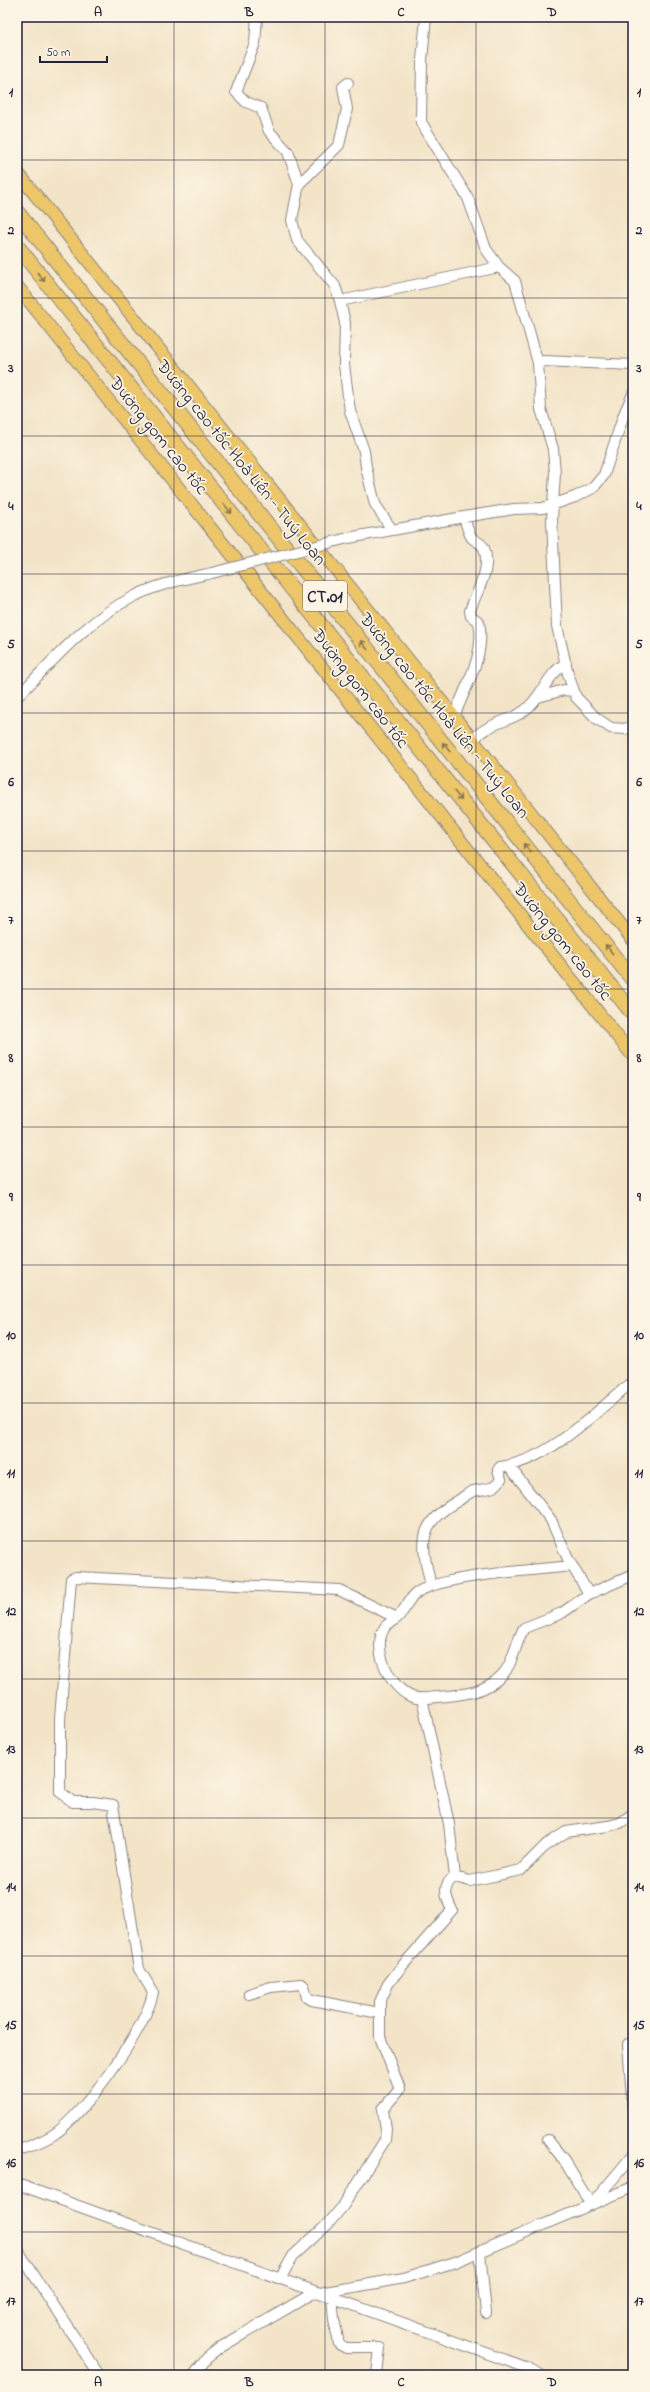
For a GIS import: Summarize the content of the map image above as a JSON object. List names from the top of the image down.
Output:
{
  "streets": {
    "highway": ["Đường cao tốc Hoà Liên - Tuý Loan", "CT.01"],
    "main road": ["Đường gom cao tốc"]
  },
  "scale_bar": "50 m",
  "grid": {
    "columns": [
      "A",
      "B",
      "C",
      "D"
    ],
    "rows": [
      "1",
      "2",
      "3",
      "4",
      "5",
      "6",
      "7",
      "8",
      "9",
      "10",
      "11",
      "12",
      "13",
      "14",
      "15",
      "16",
      "17"
    ]
  }
}
